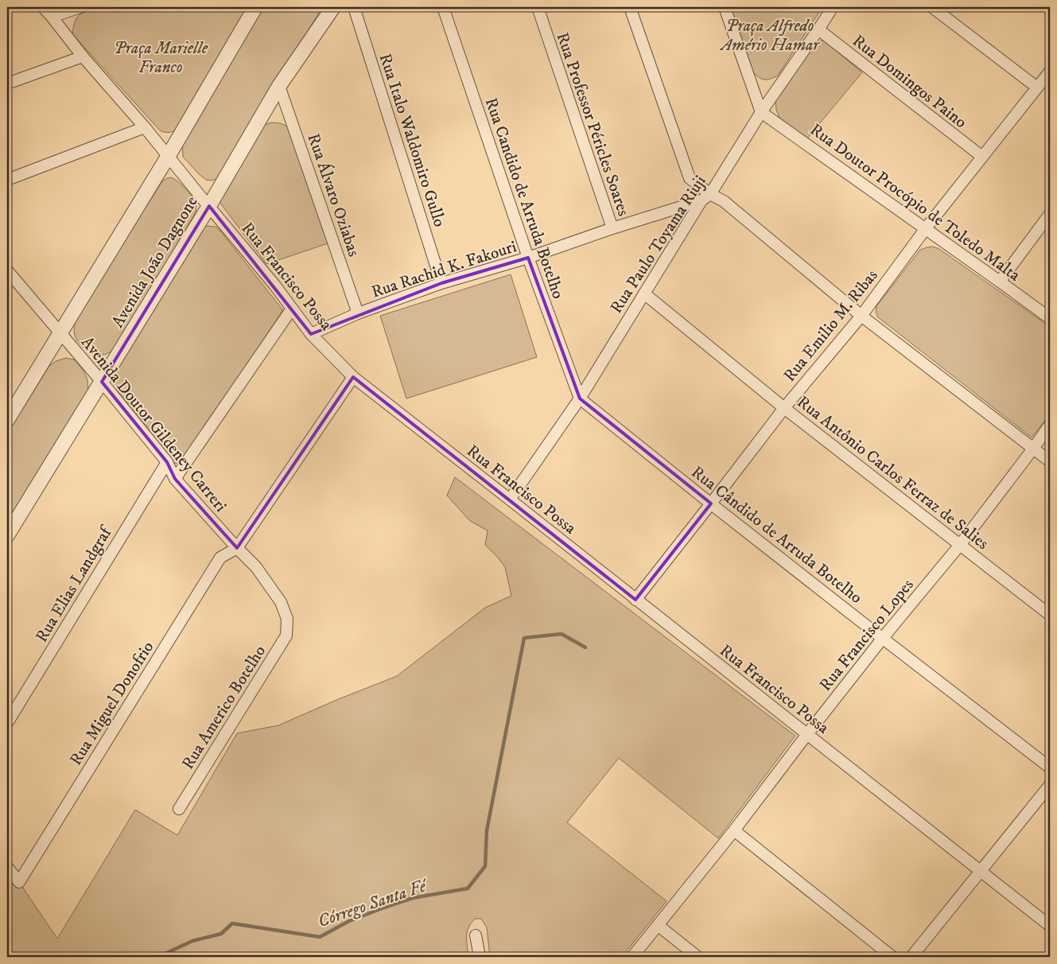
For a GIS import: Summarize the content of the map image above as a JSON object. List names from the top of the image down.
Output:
{
  "streets": {
    "street": [
      "Rua Domingos Paino",
      "Rua Professor Péricles Soares",
      "Rua Italo Waldomiro Gullo",
      "Rua Álvaro Oziabas",
      "Rua Candido de Arruda Botelho",
      "Rua Doutor Procópio de Toledo Malta",
      "Rua Paulo Toyama Riuji",
      "Avenida João Dagnone",
      "Rua Rachid K. Fakouri",
      "Rua Francisco Possa",
      "Rua Emilio M. Ribas",
      "Avenida Doutor Gildeney Carreri",
      "Rua Antônio Carlos Ferraz de Salies",
      "Rua Cândido de Arruda Botelho",
      "Rua Elias Landgraf",
      "Rua Francisco Lopes",
      "Rua Miguel Donofrio",
      "Rua Americo Botelho"
    ]
  },
  "crossings": [
    ["Rua Domingos Paino", "Rua Paulo Toyama Riuji"],
    ["Rua Domingos Paino", "Rua Emilio M. Ribas"],
    ["Rua Professor Péricles Soares", "Rua Rachid K. Fakouri"],
    ["Rua Italo Waldomiro Gullo", "Rua Rachid K. Fakouri"],
    ["Rua Álvaro Oziabas", "Avenida João Dagnone"],
    ["Rua Álvaro Oziabas", "Rua Rachid K. Fakouri"],
    ["Rua Candido de Arruda Botelho", "Rua Paulo Toyama Riuji"],
    ["Rua Candido de Arruda Botelho", "Rua Rachid K. Fakouri"],
    ["Rua Candido de Arruda Botelho", "Rua Cândido de Arruda Botelho"],
    ["Rua Doutor Procópio de Toledo Malta", "Rua Paulo Toyama Riuji"],
    ["Rua Doutor Procópio de Toledo Malta", "Rua Emilio M. Ribas"],
    ["Rua Paulo Toyama Riuji", "Rua Rachid K. Fakouri"],
    ["Rua Paulo Toyama Riuji", "Rua Francisco Possa"],
    ["Rua Paulo Toyama Riuji", "Rua Antônio Carlos Ferraz de Salies"],
    ["Rua Paulo Toyama Riuji", "Rua Cândido de Arruda Botelho"],
    ["Avenida João Dagnone", "Rua Francisco Possa"],
    ["Avenida João Dagnone", "Avenida Doutor Gildeney Carreri"],
    ["Rua Rachid K. Fakouri", "Rua Francisco Possa"],
    ["Rua Francisco Possa", "Rua Emilio M. Ribas"],
    ["Rua Francisco Possa", "Rua Francisco Lopes"],
    ["Rua Emilio M. Ribas", "Rua Antônio Carlos Ferraz de Salies"],
    ["Rua Emilio M. Ribas", "Rua Cândido de Arruda Botelho"],
    ["Avenida Doutor Gildeney Carreri", "Rua Elias Landgraf"],
    ["Avenida Doutor Gildeney Carreri", "Rua Miguel Donofrio"],
    ["Avenida Doutor Gildeney Carreri", "Rua Americo Botelho"],
    ["Rua Antônio Carlos Ferraz de Salies", "Rua Francisco Lopes"],
    ["Rua Cândido de Arruda Botelho", "Rua Francisco Lopes"]
  ],
  "water": ["Córrego Santa Fé"],
  "parks": ["Praça Alfredo Amério Hamar", "Praça Marielle Franco"]
}
